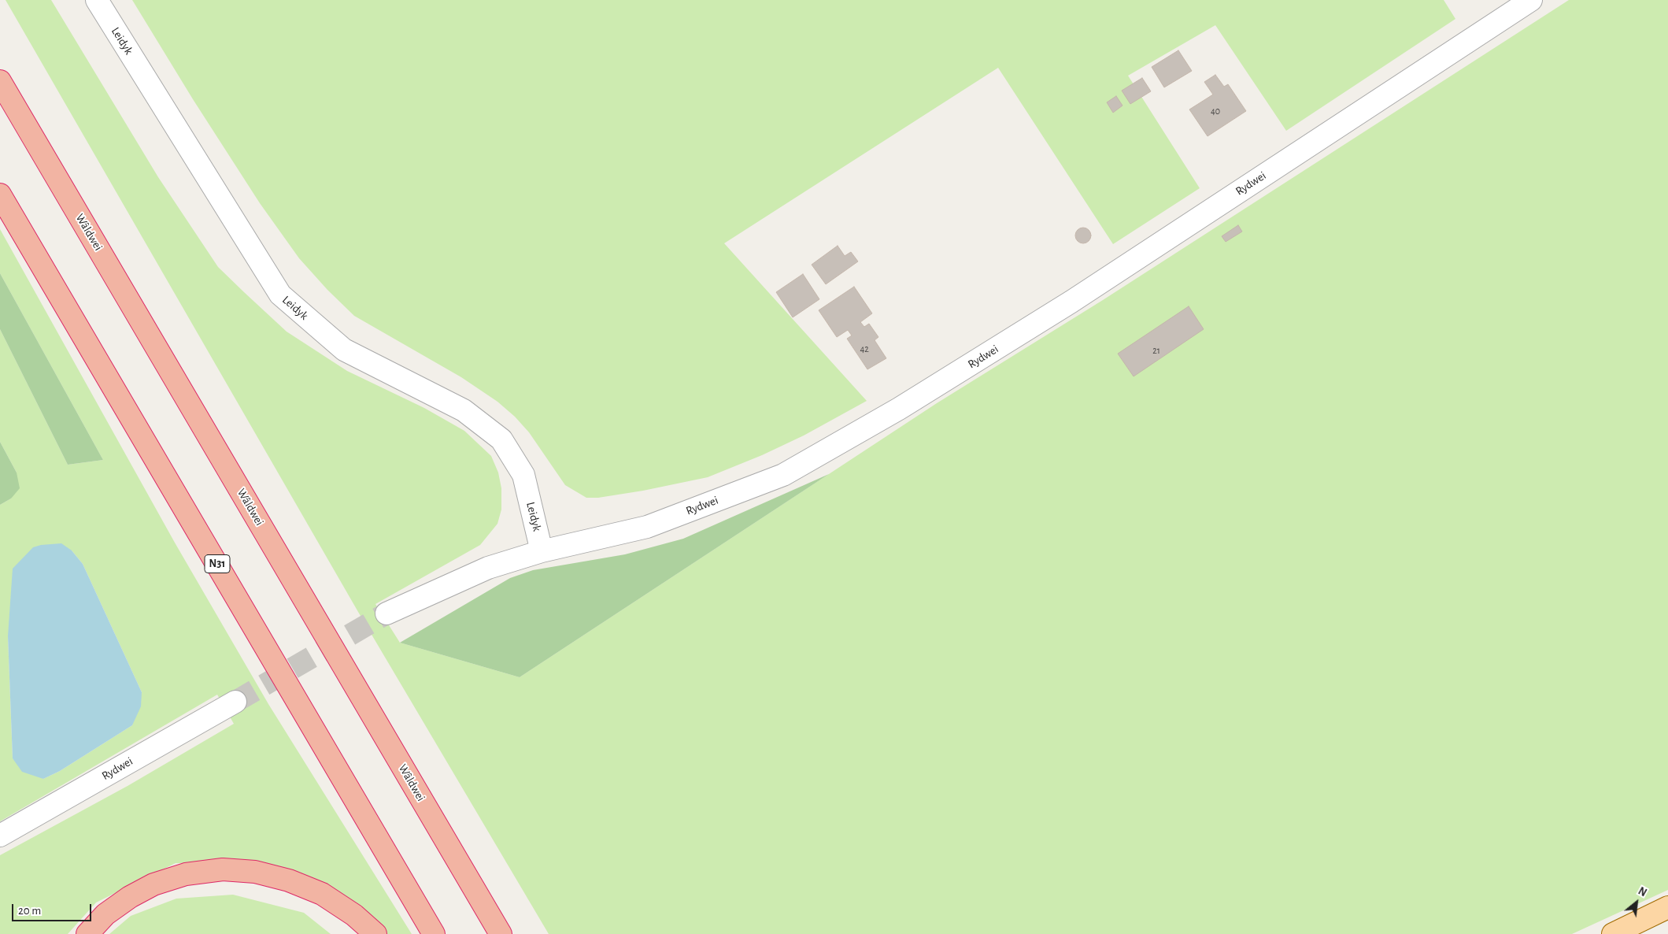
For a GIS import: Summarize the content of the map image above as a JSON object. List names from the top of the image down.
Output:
{
  "streets": {
    "highway": ["Wâldwei", "N31"],
    "street": ["Leidyk", "Rydwei"]
  },
  "crossings": [
    ["Leidyk", "Rydwei"]
  ],
  "house_numbers": ["40", "42", "21"],
  "scale_bar": "20 m",
  "north": "top right"
}
